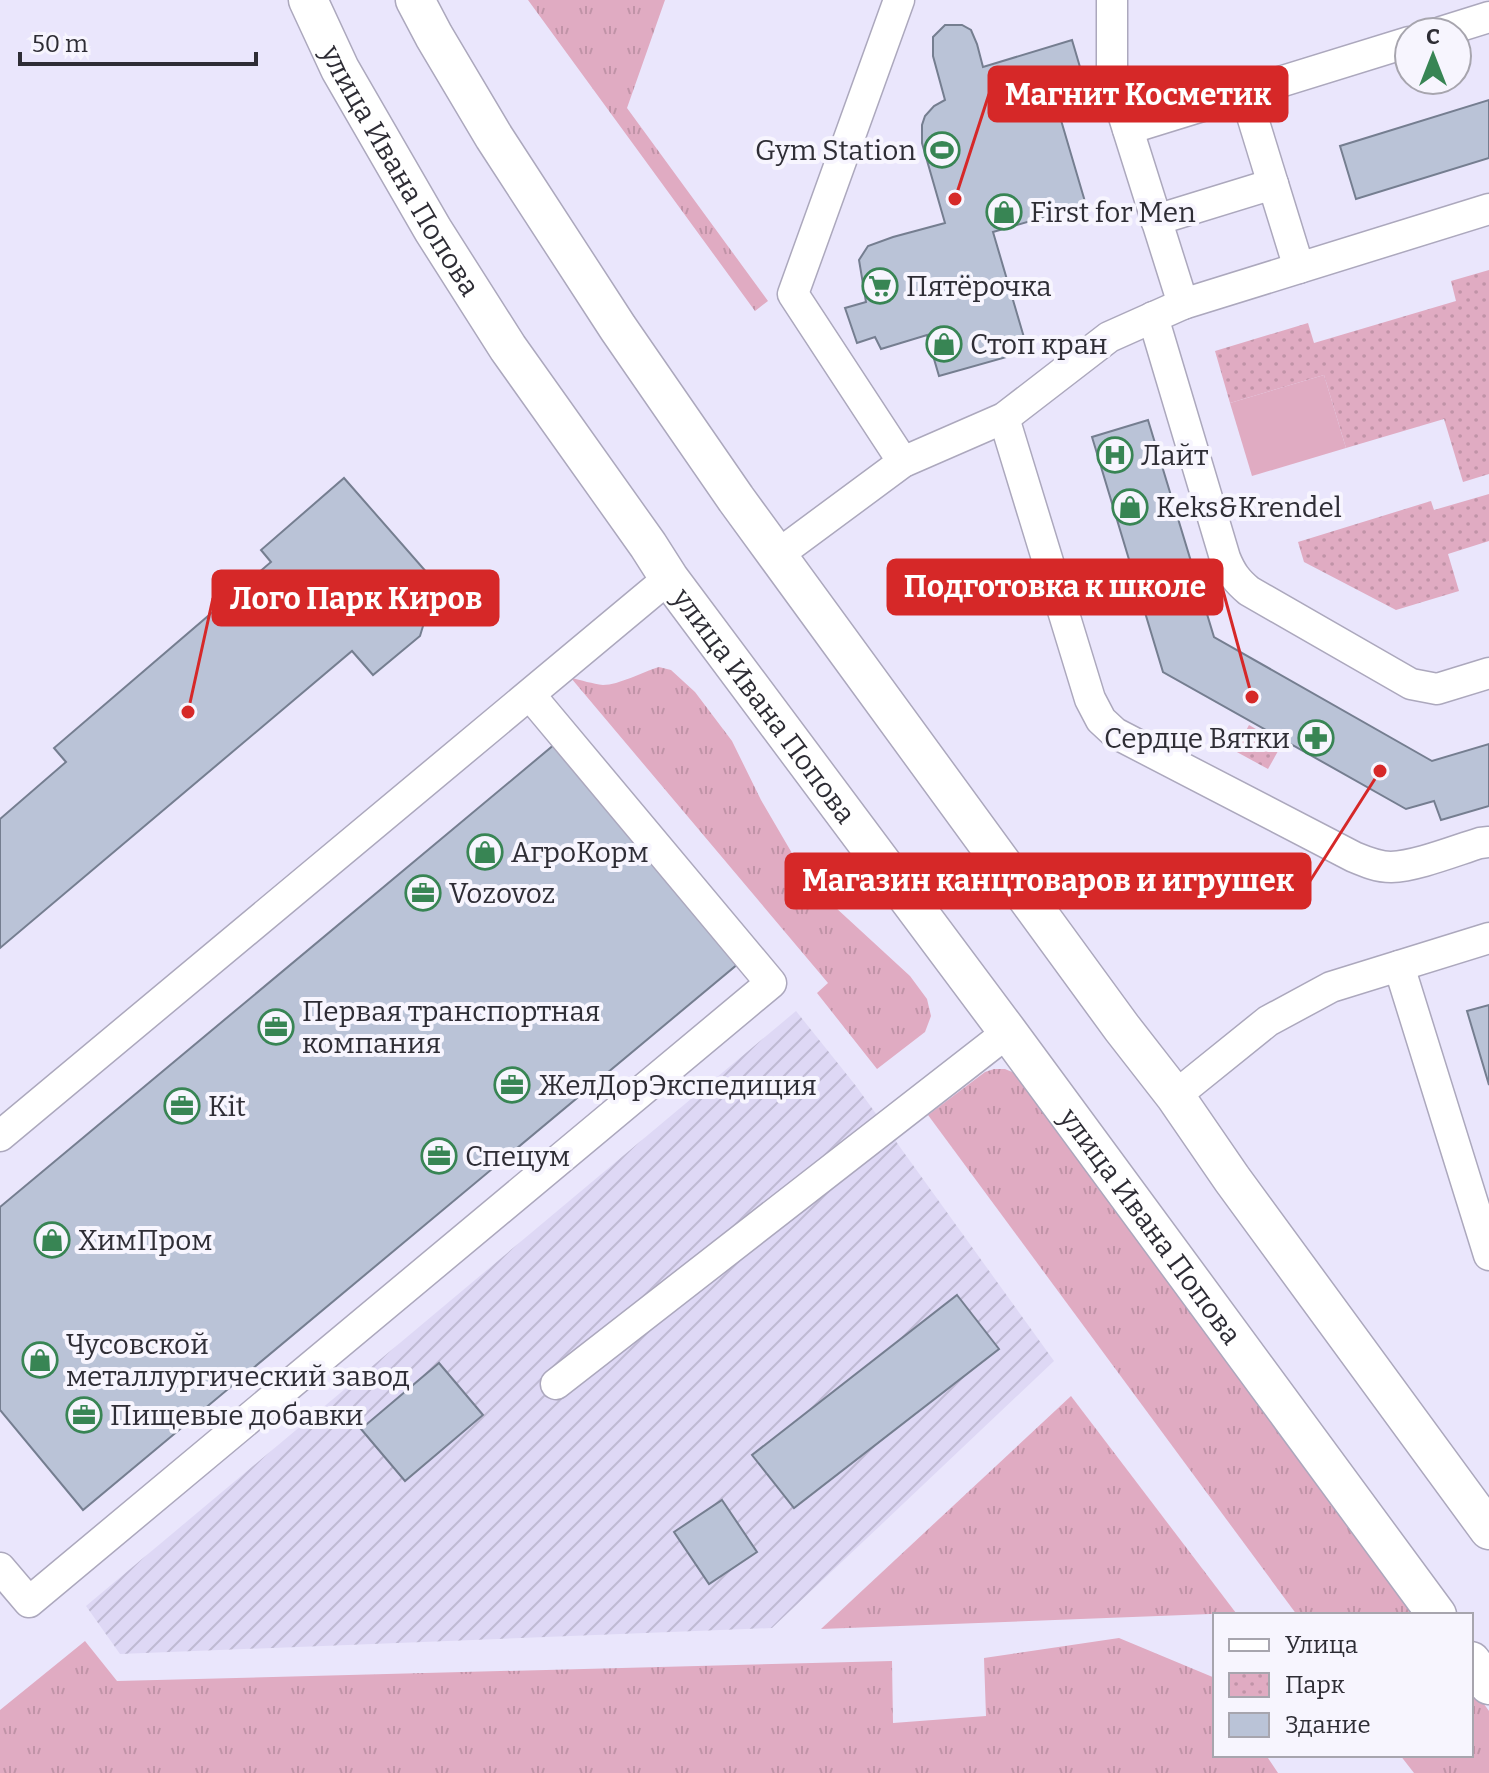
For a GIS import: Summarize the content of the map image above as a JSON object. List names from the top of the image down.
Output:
{
  "streets": {
    "main road": ["улица Ивана Попова"]
  },
  "places": {
    "sports": ["Gym Station"],
    "other": [
      "Магнит Косметик",
      "Подготовка к школе",
      "Лого Парк Киров",
      "Магазин канцтоваров и игрушек"
    ],
    "shop": [
      "First for Men",
      "Стоп кран",
      "Keks&Krendel",
      "АгроКорм",
      "ХимПром",
      "Чусовской металлургический завод"
    ],
    "supermarket": ["Пятёрочка"],
    "hospital": ["Лайт"],
    "pharmacy": ["Сердце Вятки"],
    "office": [
      "Vozovoz",
      "Первая транспортная компания",
      "ЖелДорЭкспедиция",
      "Kit",
      "Спецум",
      "Пищевые добавки"
    ]
  },
  "legend": ["Улица", "Парк", "Здание"],
  "scale_bar": "50 m",
  "north": "top"
}
